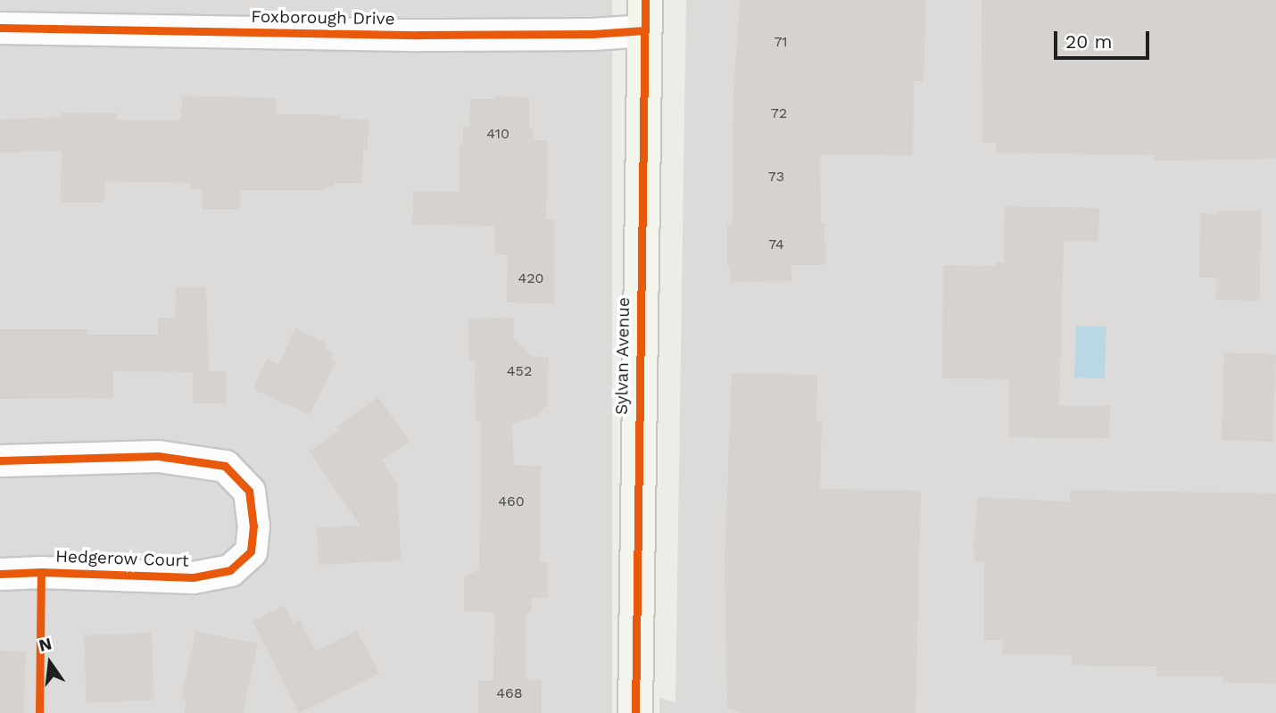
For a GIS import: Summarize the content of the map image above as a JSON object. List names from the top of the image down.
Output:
{
  "streets": {
    "street": ["Foxborough Drive", "Sylvan Avenue", "Hedgerow Court"]
  },
  "crossings": [
    ["Foxborough Drive", "Sylvan Avenue"]
  ],
  "house_numbers": [
    "71",
    "72",
    "410",
    "73",
    "74",
    "420",
    "452",
    "460",
    "468"
  ],
  "scale_bar": "20 m",
  "north": "top"
}
